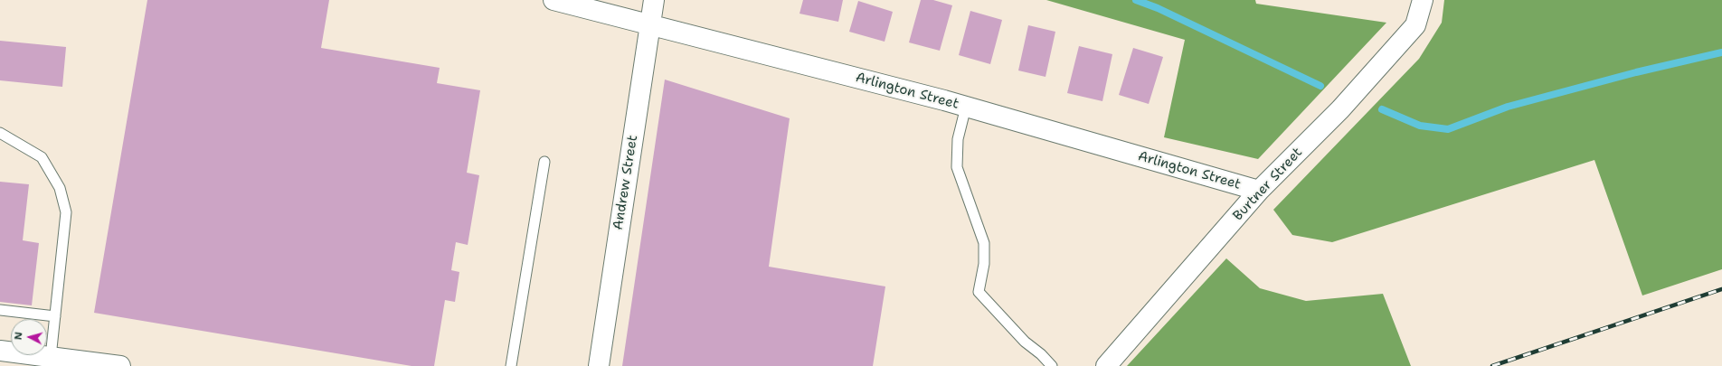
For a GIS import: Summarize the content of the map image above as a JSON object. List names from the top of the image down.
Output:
{
  "streets": {
    "street": ["Arlington Street", "Andrew Street", "Burtner Street"]
  },
  "crossings": [
    ["Arlington Street", "Andrew Street"],
    ["Arlington Street", "Burtner Street"]
  ],
  "north": "left"
}
